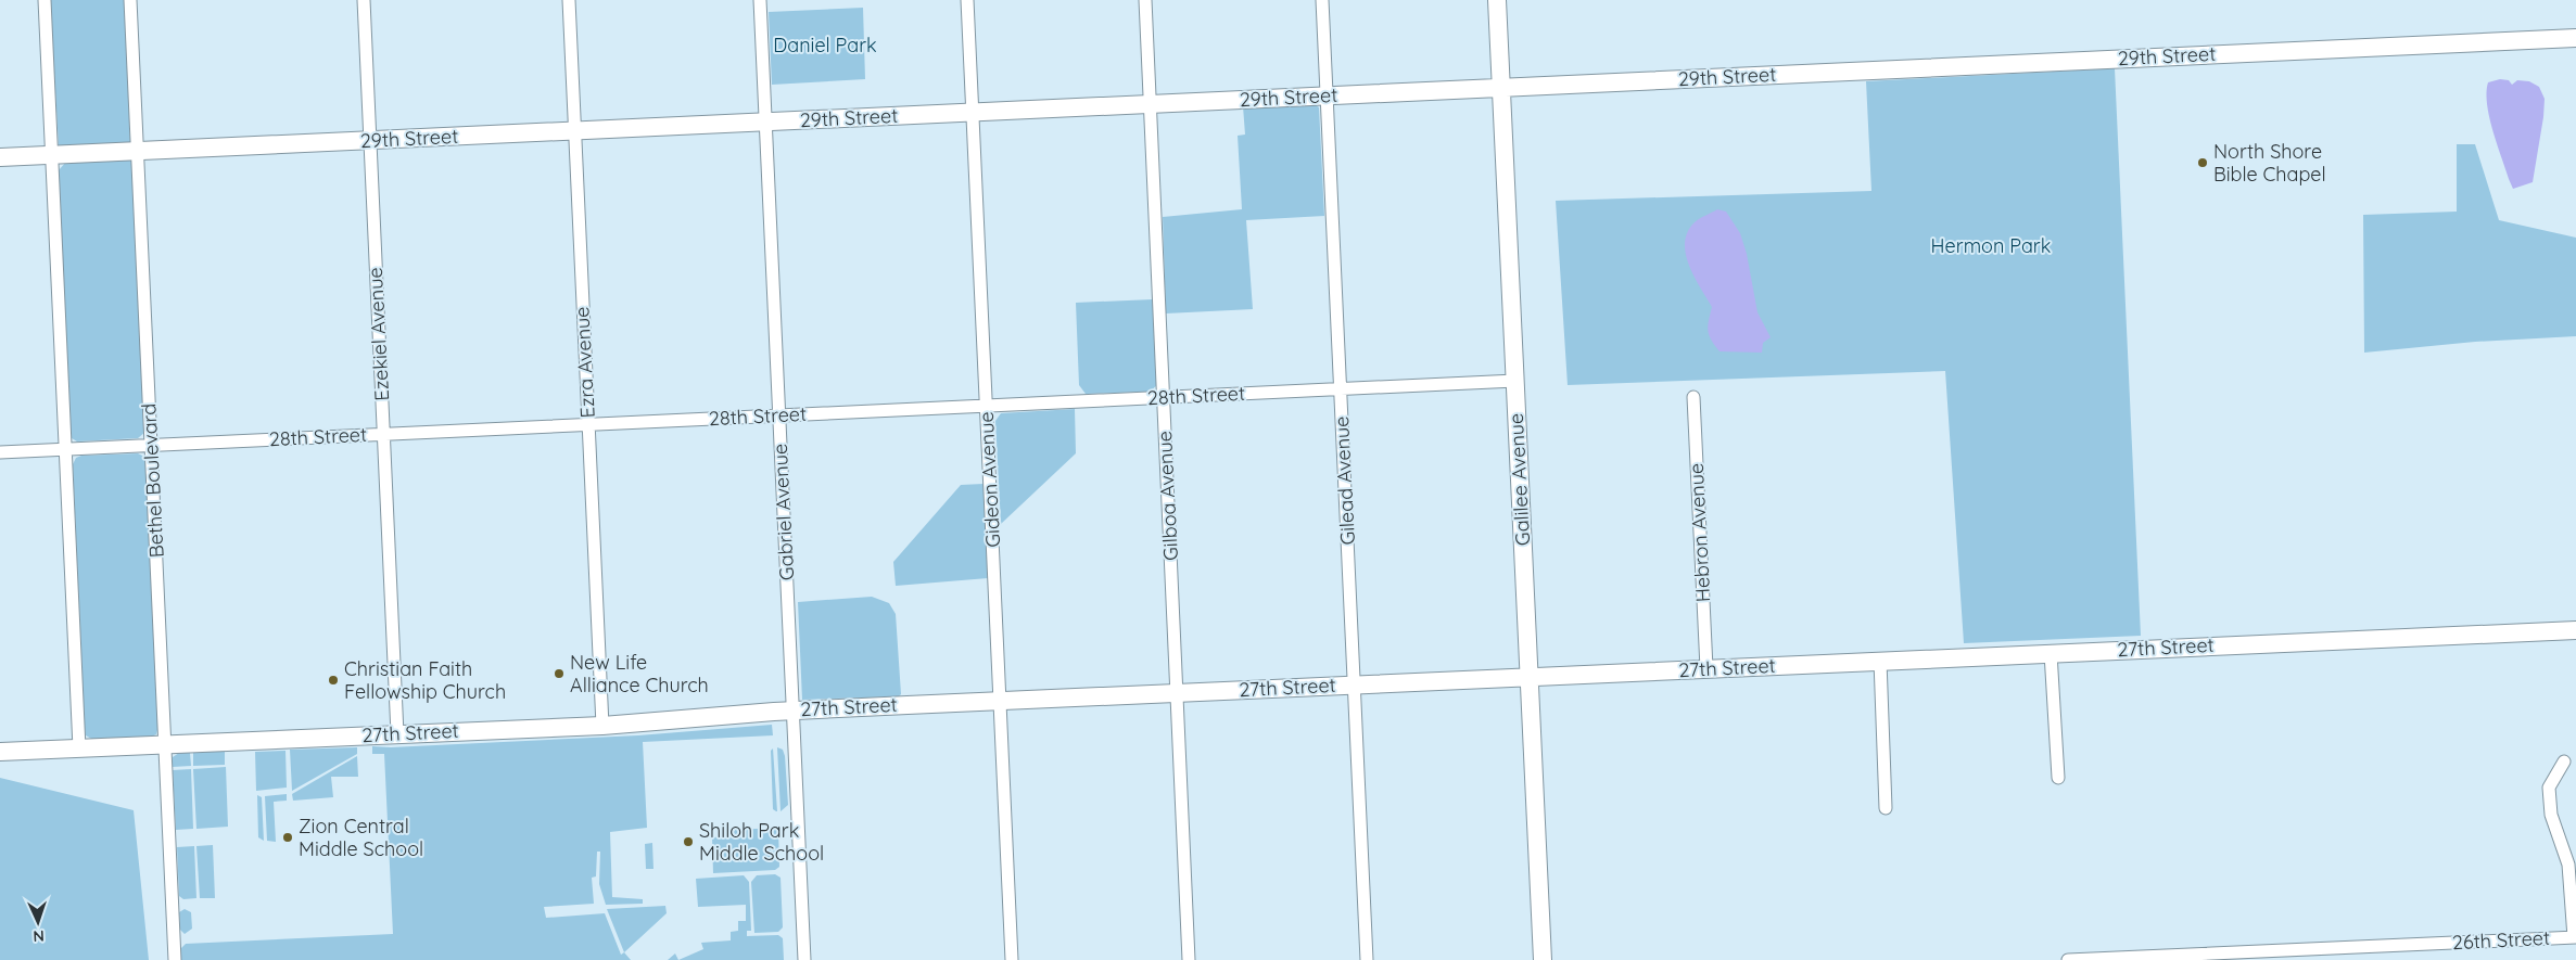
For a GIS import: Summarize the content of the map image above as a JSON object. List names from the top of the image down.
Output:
{
  "streets": {
    "street": [
      "29th Street",
      "Ezekiel Avenue",
      "Ezra Avenue",
      "28th Street",
      "Gideon Avenue",
      "Galilee Avenue",
      "Bethel Boulevard",
      "Gilead Avenue",
      "Gilboa Avenue",
      "Gabriel Avenue",
      "Hebron Avenue",
      "27th Street",
      "26th Street"
    ]
  },
  "crossings": [
    ["29th Street", "Ezekiel Avenue"],
    ["29th Street", "Ezra Avenue"],
    ["29th Street", "Gideon Avenue"],
    ["29th Street", "Galilee Avenue"],
    ["29th Street", "Bethel Boulevard"],
    ["29th Street", "Gilead Avenue"],
    ["29th Street", "Gilboa Avenue"],
    ["29th Street", "Gabriel Avenue"],
    ["Ezekiel Avenue", "28th Street"],
    ["Ezekiel Avenue", "27th Street"],
    ["Ezra Avenue", "28th Street"],
    ["Ezra Avenue", "27th Street"],
    ["28th Street", "Gideon Avenue"],
    ["28th Street", "Galilee Avenue"],
    ["28th Street", "Bethel Boulevard"],
    ["28th Street", "Gilead Avenue"],
    ["28th Street", "Gilboa Avenue"],
    ["28th Street", "Gabriel Avenue"],
    ["Gideon Avenue", "27th Street"],
    ["Galilee Avenue", "27th Street"],
    ["Bethel Boulevard", "27th Street"],
    ["Gilead Avenue", "27th Street"],
    ["Gilboa Avenue", "27th Street"],
    ["Gabriel Avenue", "27th Street"],
    ["Hebron Avenue", "27th Street"]
  ],
  "parks": ["Daniel Park", "Hermon Park"],
  "places": [
    "North Shore Bible Chapel",
    "New Life Alliance Church",
    "Christian Faith Fellowship Church",
    "Zion Central Middle School",
    "Shiloh Park Middle School"
  ],
  "north": "bottom"
}
